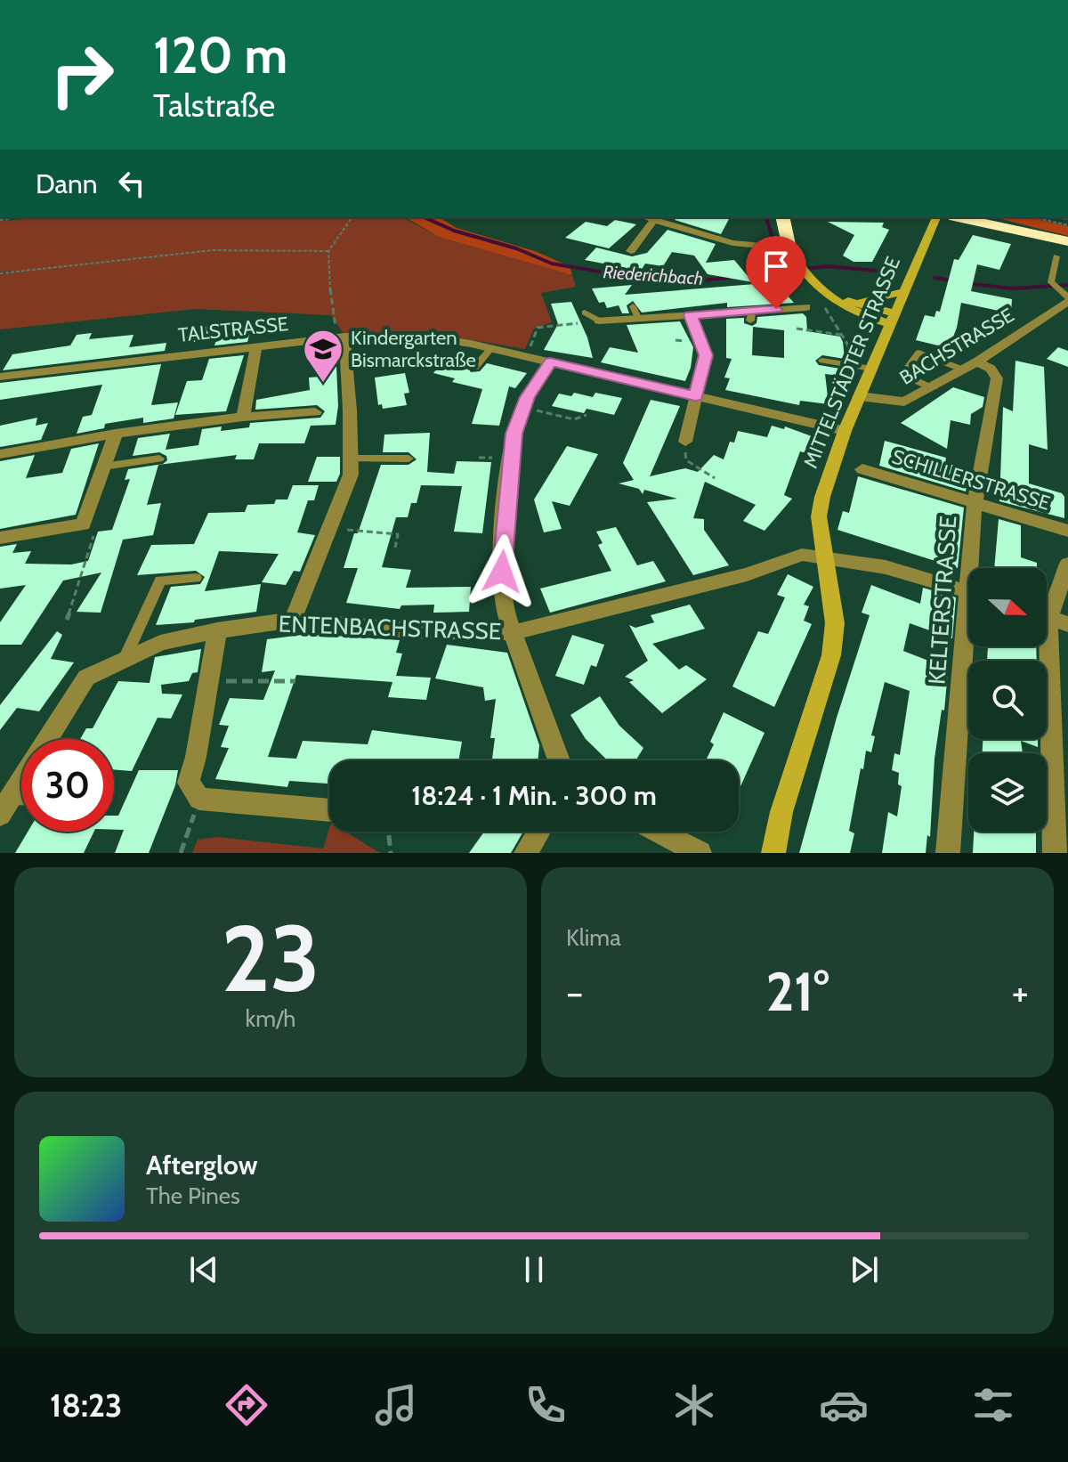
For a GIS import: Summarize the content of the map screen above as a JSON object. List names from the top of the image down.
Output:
{
  "streets": {
    "main road": ["MITTELSTÄDTER STRASSE"],
    "street": [
      "TALSTRASSE",
      "BACHSTRASSE",
      "SCHILLERSTRASSE",
      "KELTERSTRASSE",
      "ENTENBACHSTRASSE"
    ]
  },
  "crossings": [
    ["TALSTRASSE", "MITTELSTÄDTER STRASSE"],
    ["BACHSTRASSE", "MITTELSTÄDTER STRASSE"],
    ["BACHSTRASSE", "KELTERSTRASSE"],
    ["MITTELSTÄDTER STRASSE", "ENTENBACHSTRASSE"],
    ["SCHILLERSTRASSE", "KELTERSTRASSE"]
  ],
  "water": ["Riederichbach"],
  "places": {
    "school or university": ["Kindergarten Bismarckstraße"]
  },
  "north": "right",
  "page": {
    "turn": ["120 m", "Talstraße"],
    "then": "Dann",
    "limit": "30",
    "trip": "18:24 · 1 Min. · 300 m",
    "tile": [
      ["23", "km/h"],
      "Klima"
    ],
    "heat": ["−", "21°", "+"],
    "song": ["Afterglow", "The Pines"],
    "tabs": "18:23"
  }
}
